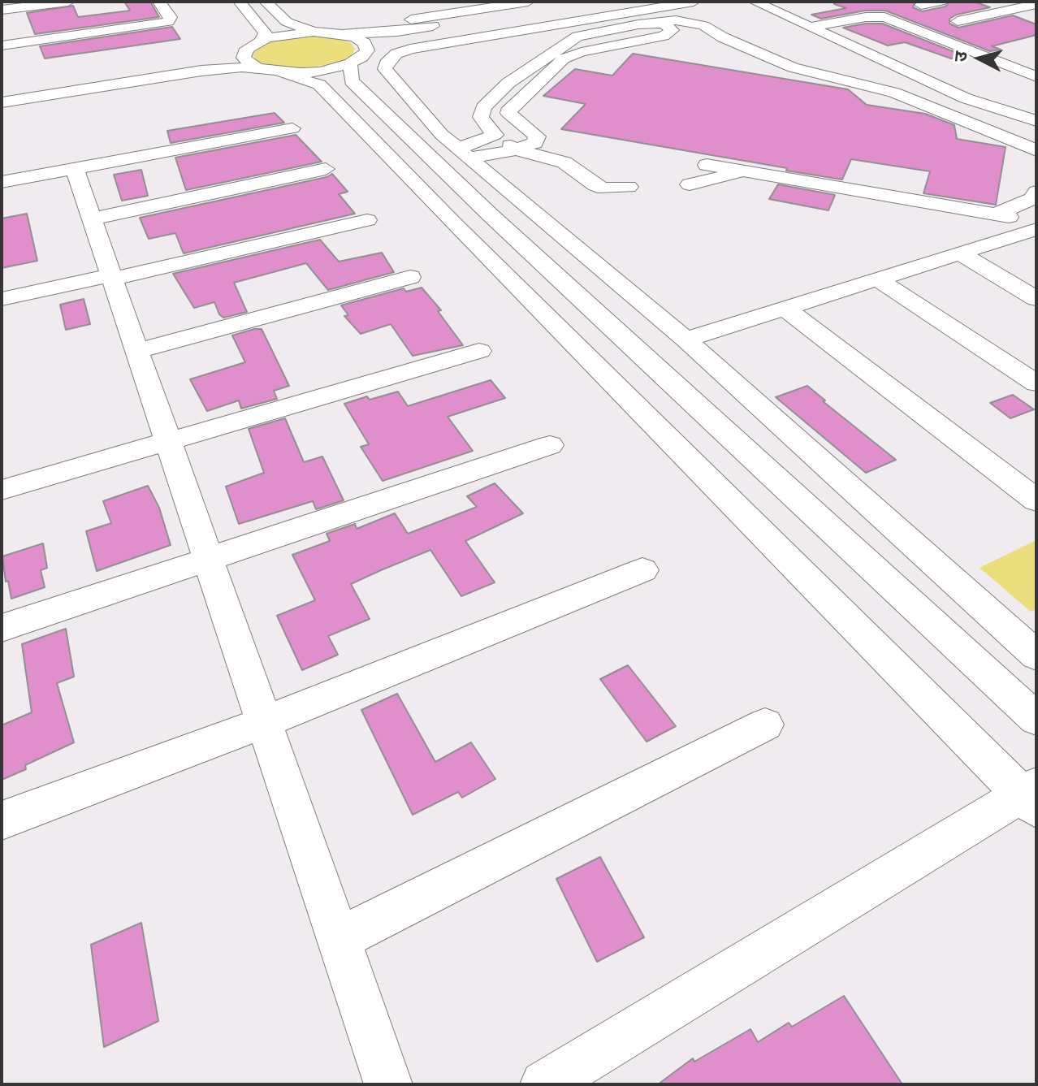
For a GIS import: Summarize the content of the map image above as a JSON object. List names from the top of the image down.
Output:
{
  "north": "left"
}
